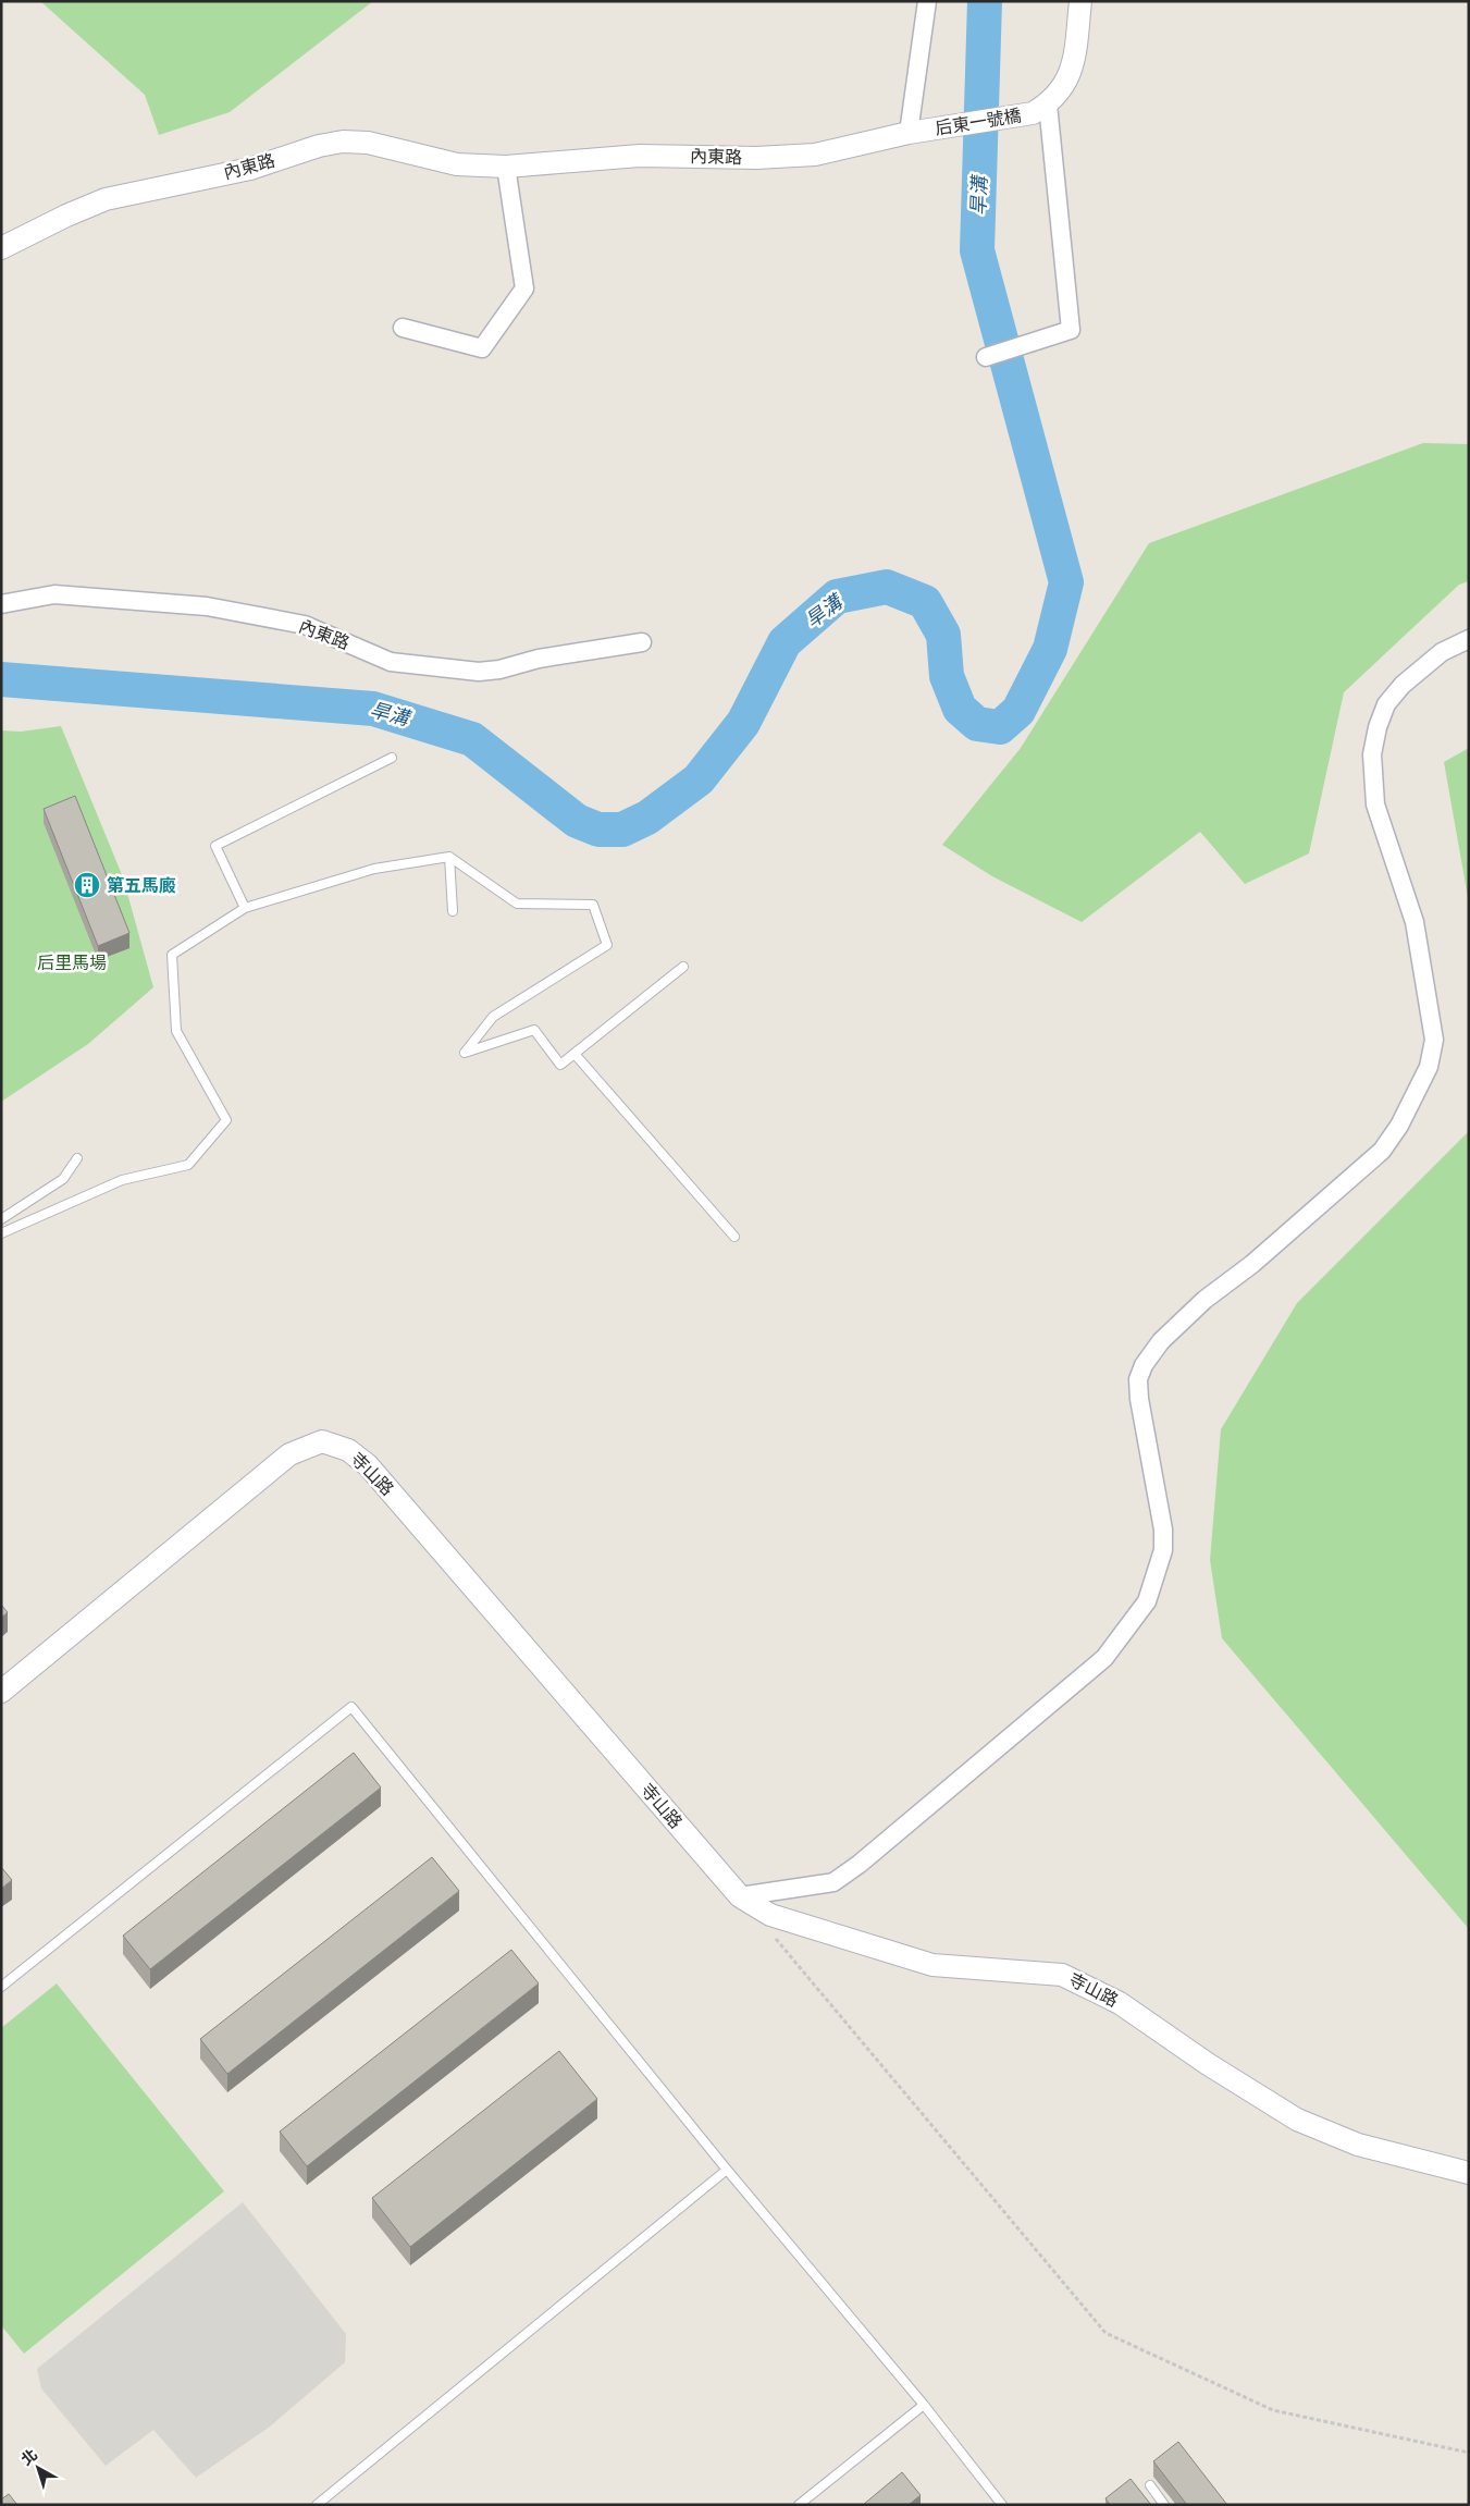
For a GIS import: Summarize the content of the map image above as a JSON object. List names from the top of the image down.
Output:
{
  "streets": {
    "street": ["后東一號橋", "內東路", "寺山路"]
  },
  "crossings": [
    ["后東一號橋", "內東路"]
  ],
  "water": ["旱溝"],
  "parks": ["后里馬場"],
  "places": {
    "building": ["第五馬廄"]
  },
  "north": "top left"
}
